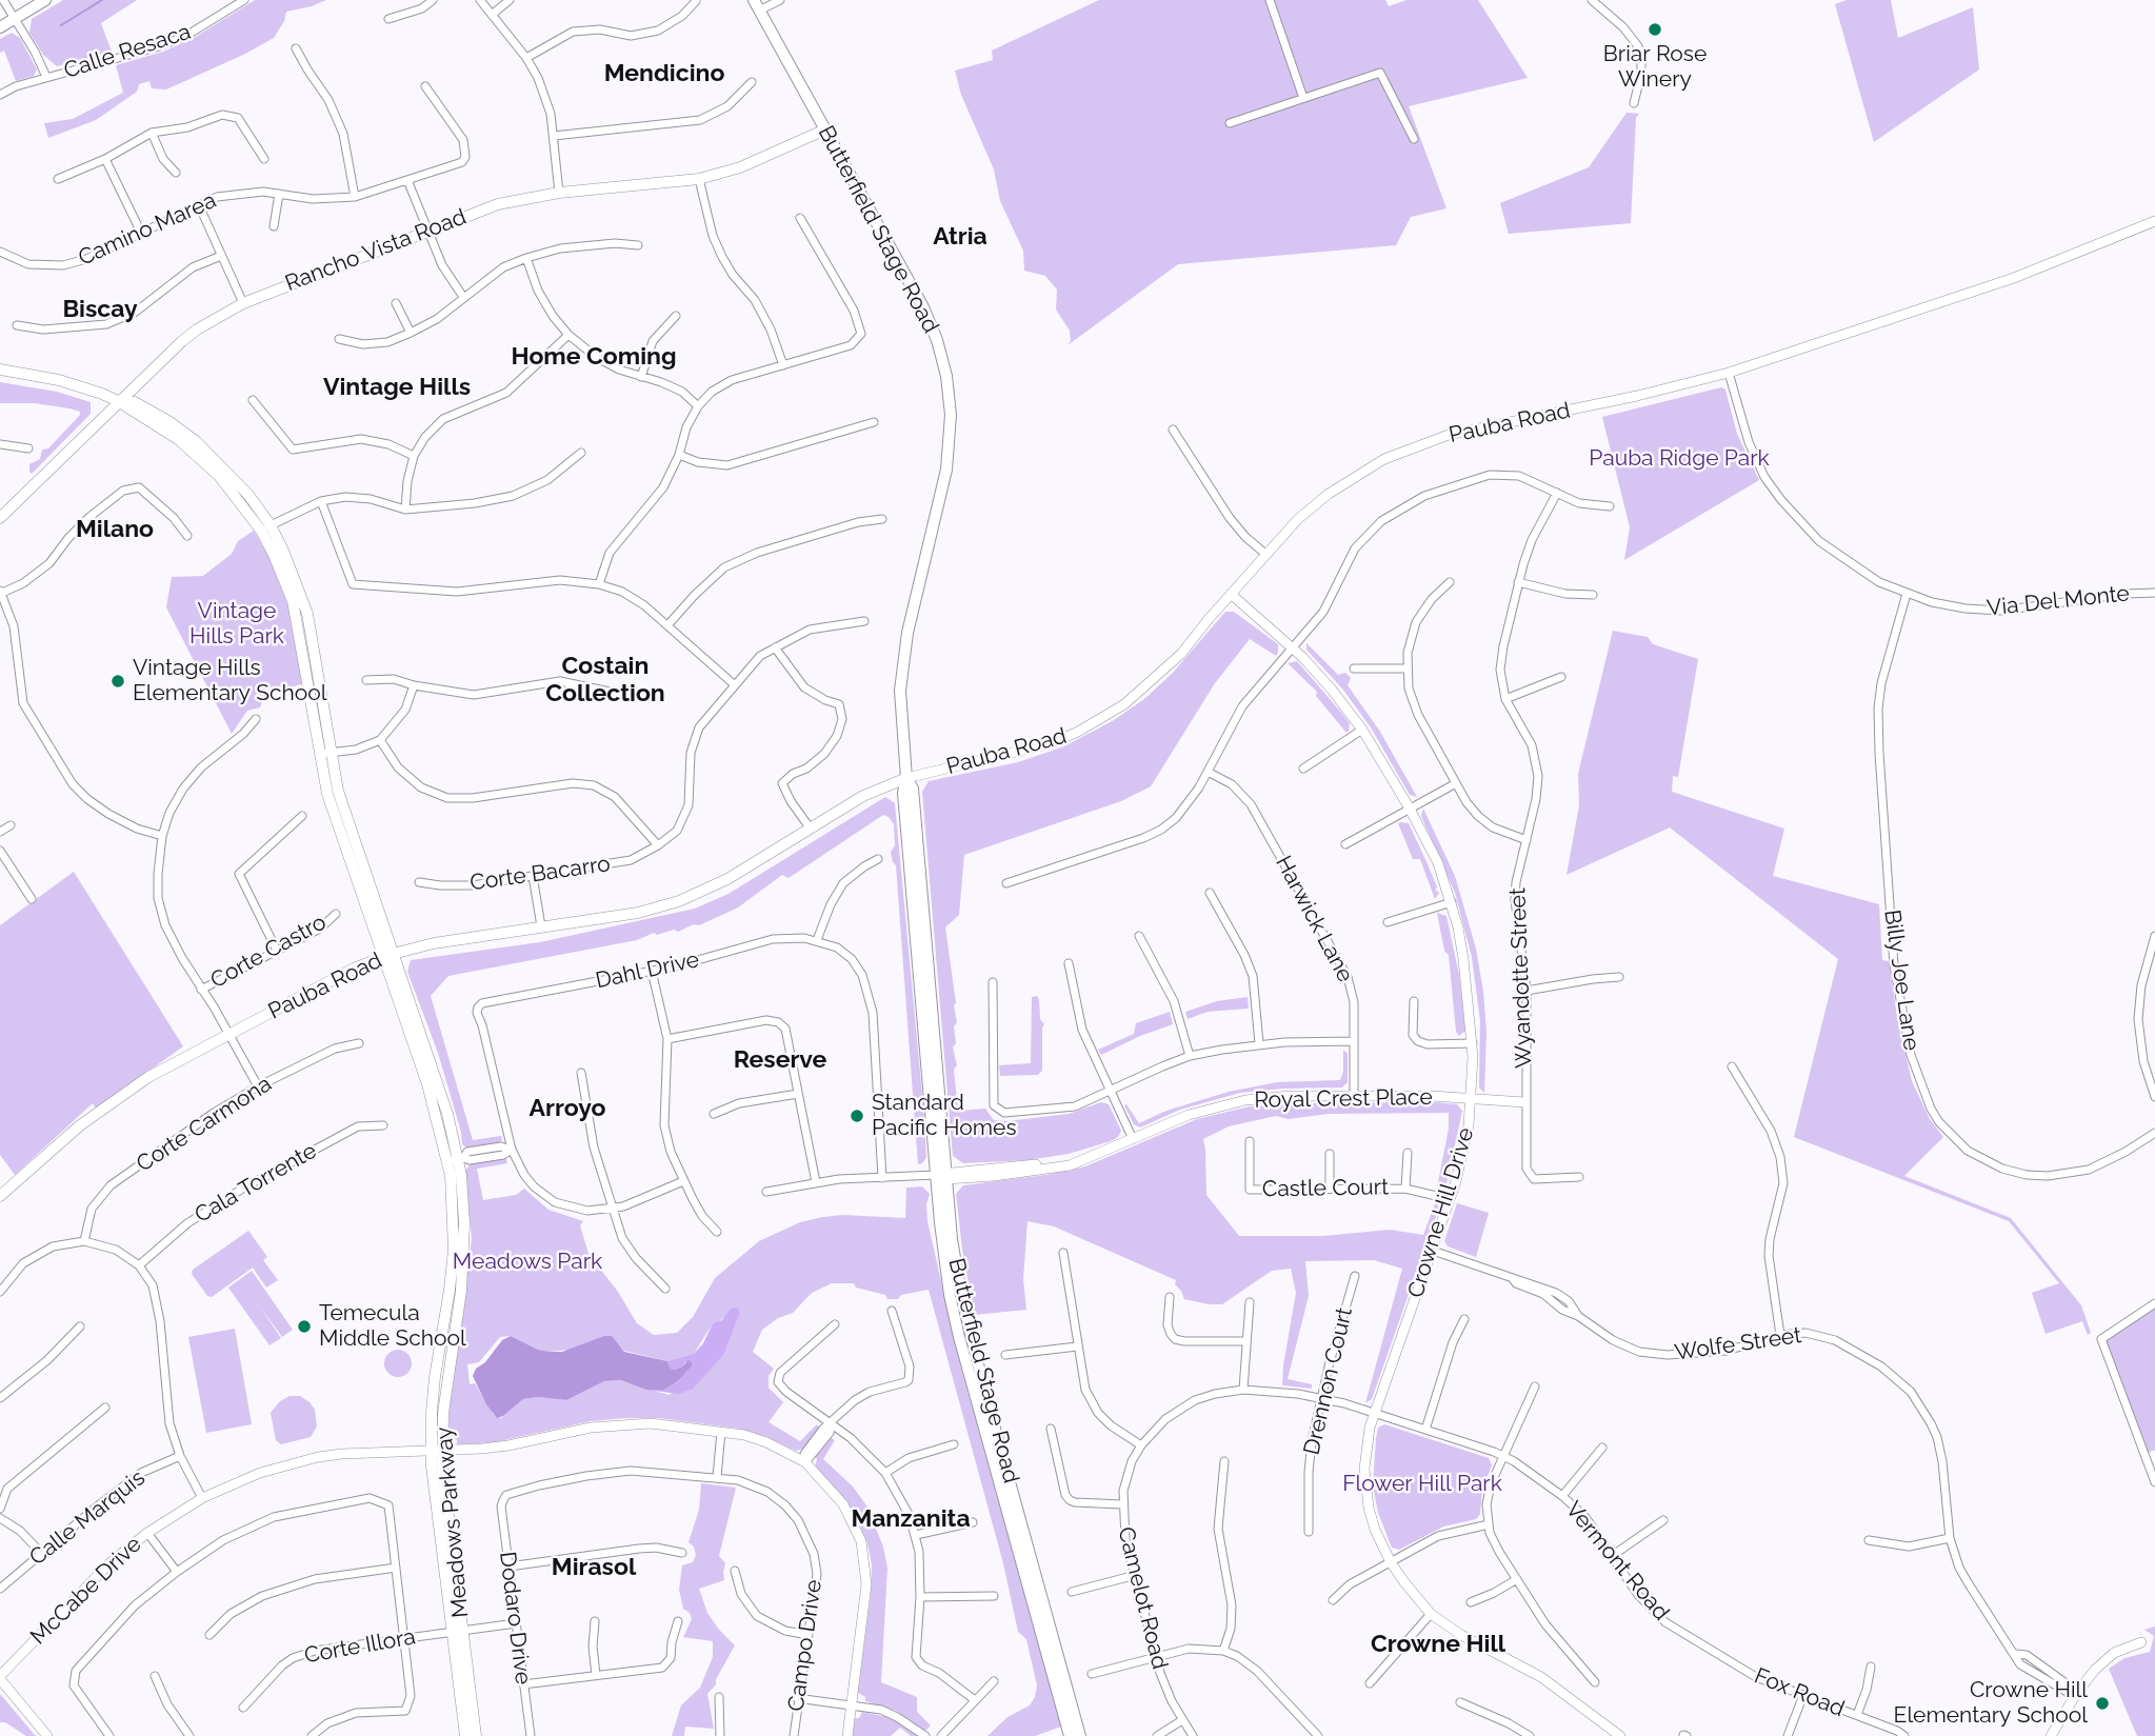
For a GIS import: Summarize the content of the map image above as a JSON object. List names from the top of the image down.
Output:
{
  "streets": {
    "main road": [
      "Butterfield Stage Road",
      "Rancho Vista Road",
      "Pauba Road",
      "Meadows Parkway"
    ],
    "street": [
      "Calle Resaca",
      "Camino Marea",
      "Via Del Monte",
      "Corte Bacarro",
      "Harwick Lane",
      "Corte Castro",
      "Dahl Drive",
      "Wyandotte Street",
      "Billy Joe Lane",
      "Royal Crest Place",
      "Corte Carmona",
      "Cala Torrente",
      "Castle Court",
      "Crowne Hill Drive",
      "Wolfe Street",
      "Drennon Court",
      "Calle Marquis",
      "Vermont Road",
      "McCabe Drive",
      "Camelot Road",
      "Dodaro Drive",
      "Campo Drive",
      "Corte Illora",
      "Fox Road"
    ]
  },
  "crossings": [
    ["Butterfield Stage Road", "Rancho Vista Road"],
    ["Butterfield Stage Road", "Pauba Road"],
    ["Butterfield Stage Road", "Royal Crest Place"],
    ["Rancho Vista Road", "Meadows Parkway"],
    ["Pauba Road", "Via Del Monte"],
    ["Pauba Road", "Crowne Hill Drive"],
    ["Pauba Road", "Meadows Parkway"],
    ["Via Del Monte", "Billy Joe Lane"],
    ["Harwick Lane", "Royal Crest Place"],
    ["Wyandotte Street", "Royal Crest Place"],
    ["Royal Crest Place", "Crowne Hill Drive"],
    ["Castle Court", "Crowne Hill Drive"],
    ["Crowne Hill Drive", "Wolfe Street"],
    ["Crowne Hill Drive", "Vermont Road"],
    ["Crowne Hill Drive", "Camelot Road"],
    ["Drennon Court", "Camelot Road"],
    ["Meadows Parkway", "McCabe Drive"],
    ["Meadows Parkway", "Corte Illora"],
    ["Vermont Road", "Camelot Road"],
    ["Vermont Road", "Fox Road"],
    ["Dodaro Drive", "Campo Drive"],
    ["Dodaro Drive", "Corte Illora"]
  ],
  "districts": [
    "Mendicino",
    "Atria",
    "Biscay",
    "Home Coming",
    "Vintage Hills",
    "Milano",
    "Costain Collection",
    "Reserve",
    "Arroyo",
    "Manzanita",
    "Mirasol",
    "Crowne Hill"
  ],
  "parks": [
    "Pauba Ridge Park",
    "Vintage Hills Park",
    "Meadows Park",
    "Flower Hill Park"
  ],
  "places": [
    "Briar Rose Winery",
    "Vintage Hills Elementary School",
    "Standard Pacific Homes",
    "Temecula Middle School",
    "Crowne Hill Elementary School"
  ]
}
